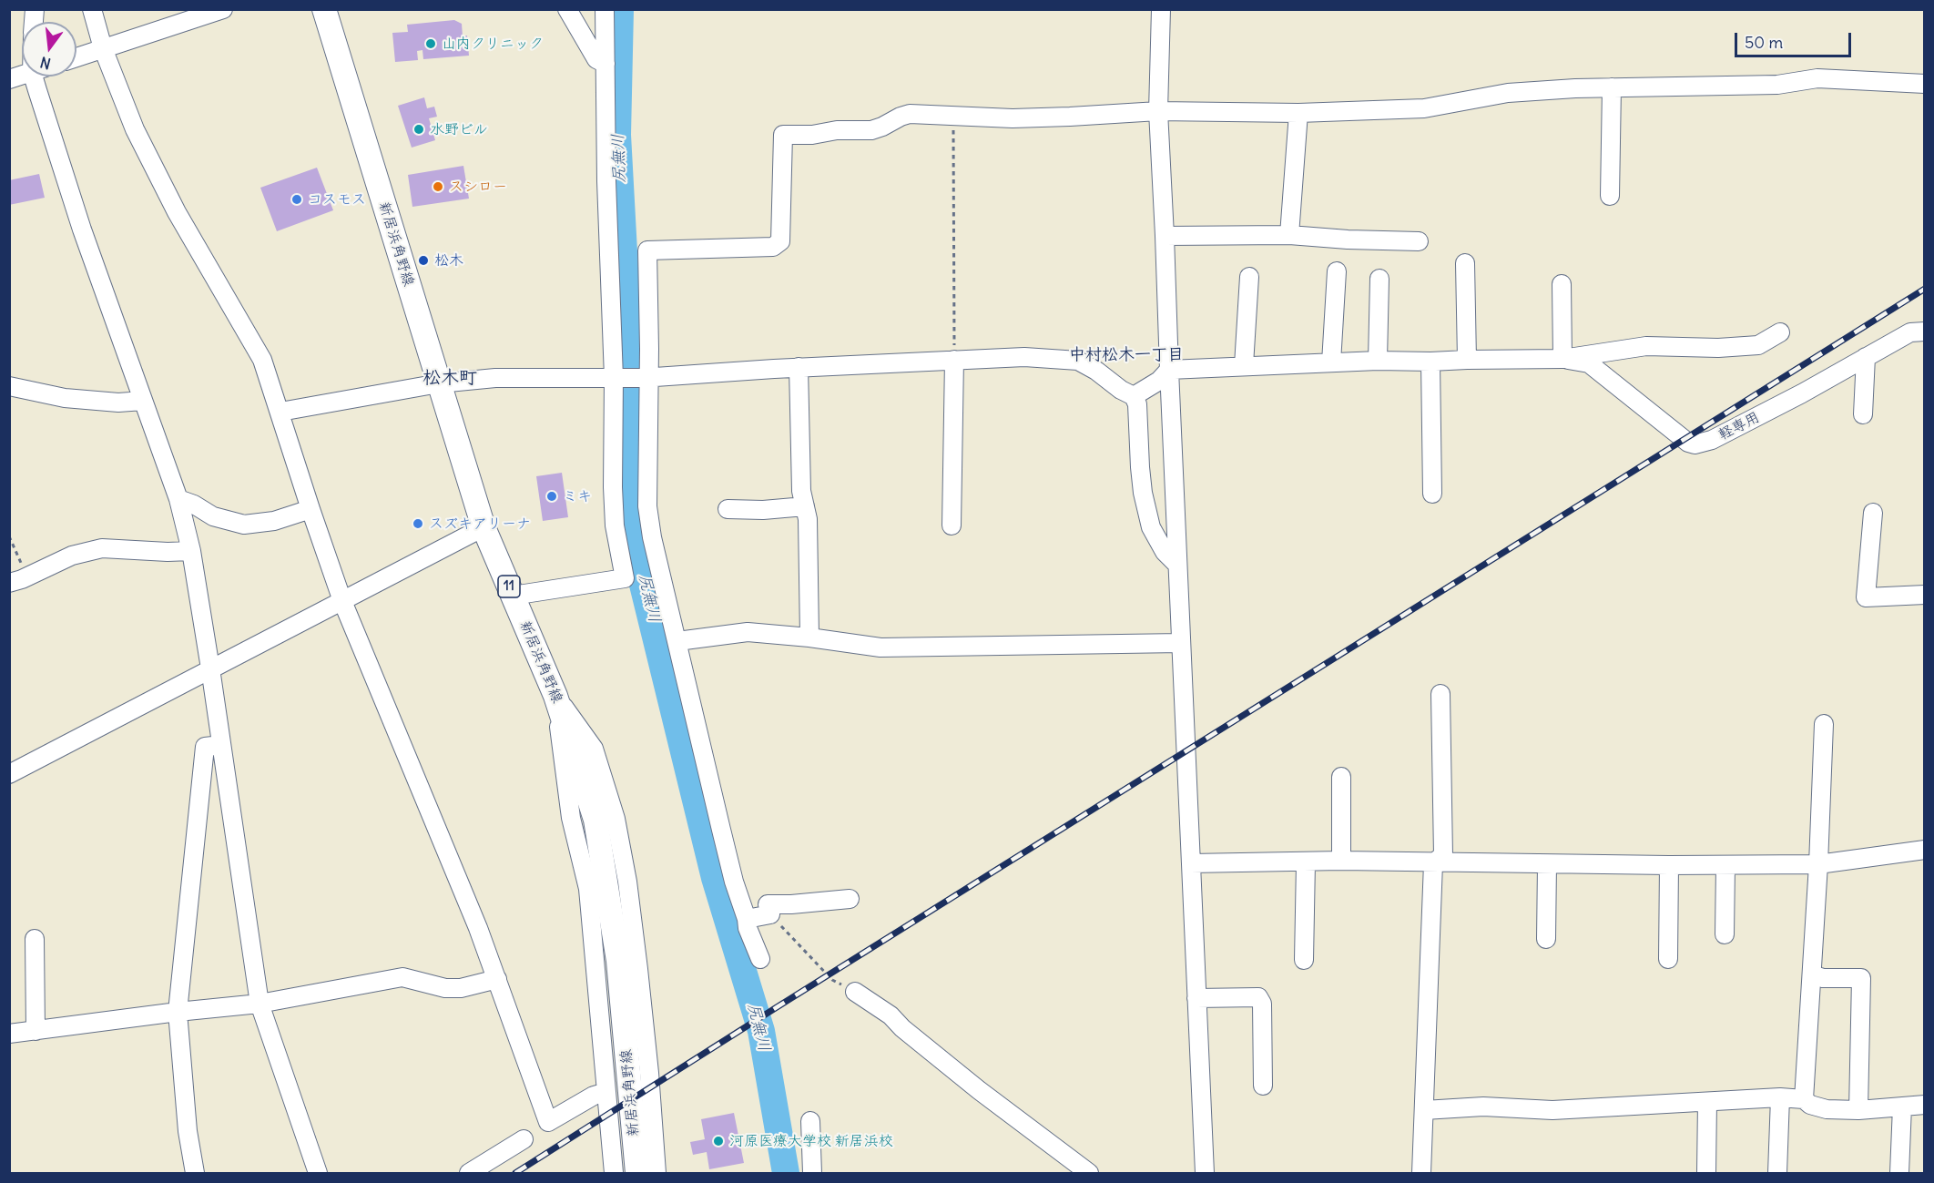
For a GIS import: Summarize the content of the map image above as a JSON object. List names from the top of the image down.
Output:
{
  "streets": {
    "main road": ["新居浜角野線", "11"],
    "street": ["軽専用"]
  },
  "districts": ["中村松木一丁目", "松木町"],
  "water": ["尻無川"],
  "places": [
    "山内クリニック",
    "水野ビル",
    "スシロー",
    "コスモス",
    "松木",
    "ミキ",
    "スズキアリーナ",
    "河原医療大学校 新居浜校"
  ],
  "scale_bar": "50 m",
  "north": "bottom"
}
